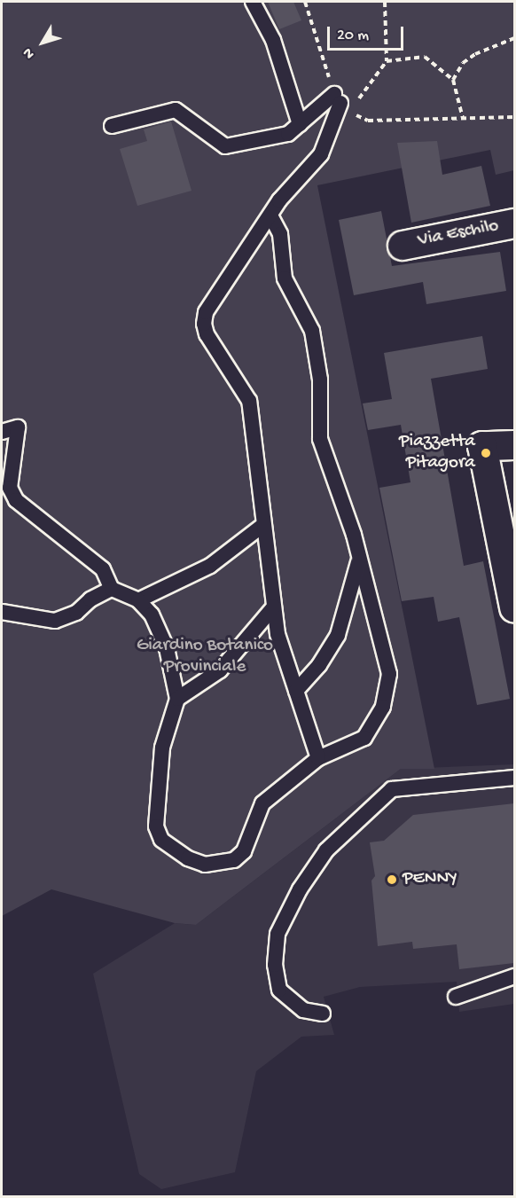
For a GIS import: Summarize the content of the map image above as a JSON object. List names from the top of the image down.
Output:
{
  "streets": {
    "street": ["Via Eschilo"]
  },
  "parks": ["Giardino Botanico Provinciale"],
  "places": ["Piazzetta Pitagora", "PENNY"],
  "scale_bar": "20 m",
  "north": "bottom left"
}
